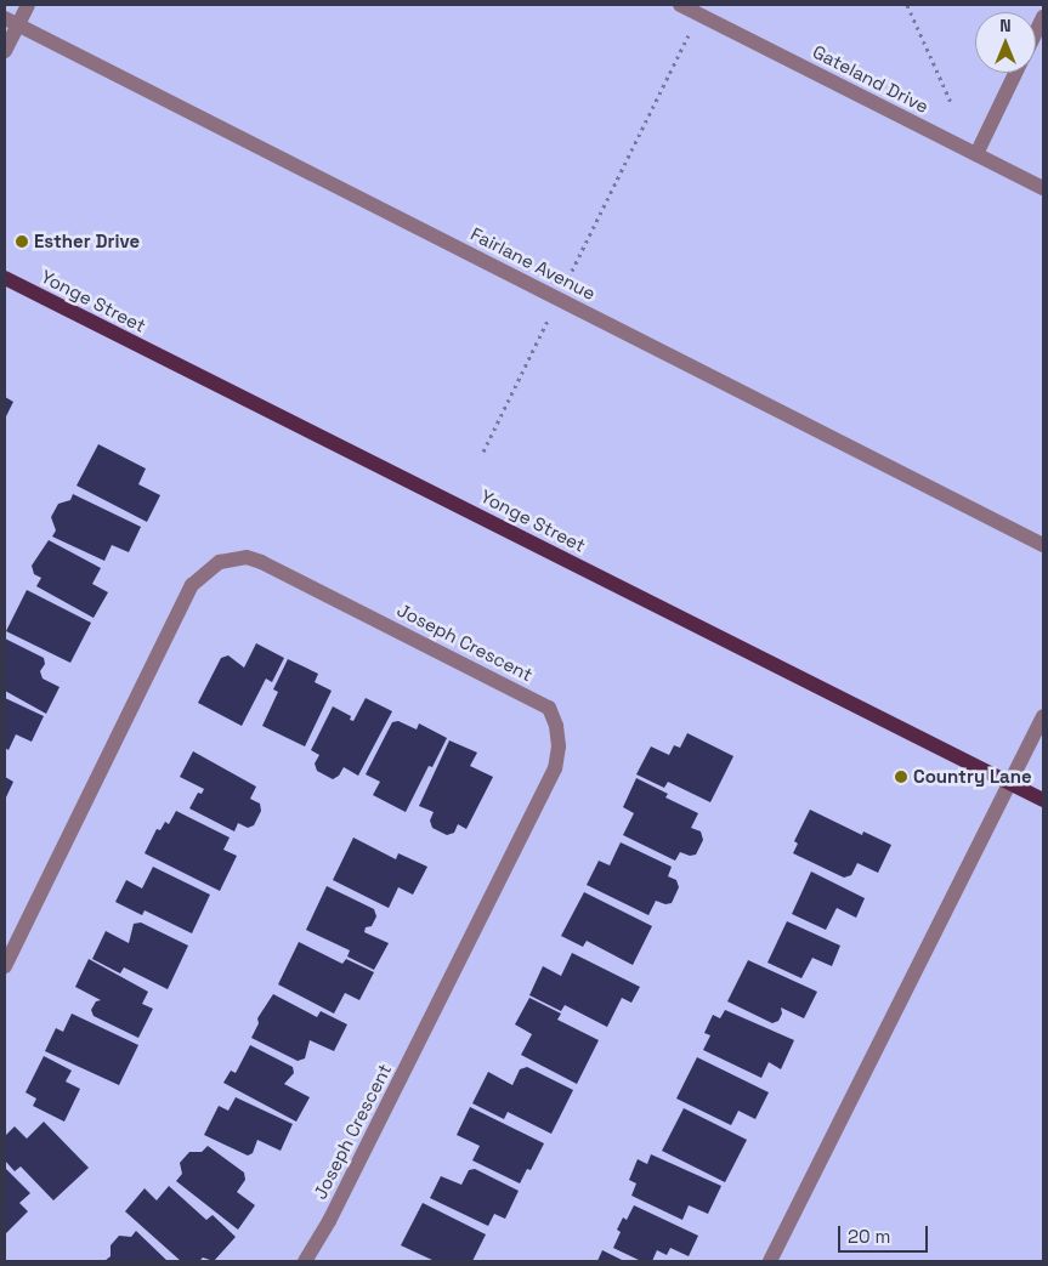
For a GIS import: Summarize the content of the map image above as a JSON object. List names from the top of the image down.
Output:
{
  "streets": {
    "main road": ["Yonge Street"],
    "street": ["Gateland Drive", "Fairlane Avenue", "Joseph Crescent"]
  },
  "places": ["Esther Drive", "Country Lane"],
  "scale_bar": "20 m",
  "north": "top"
}
